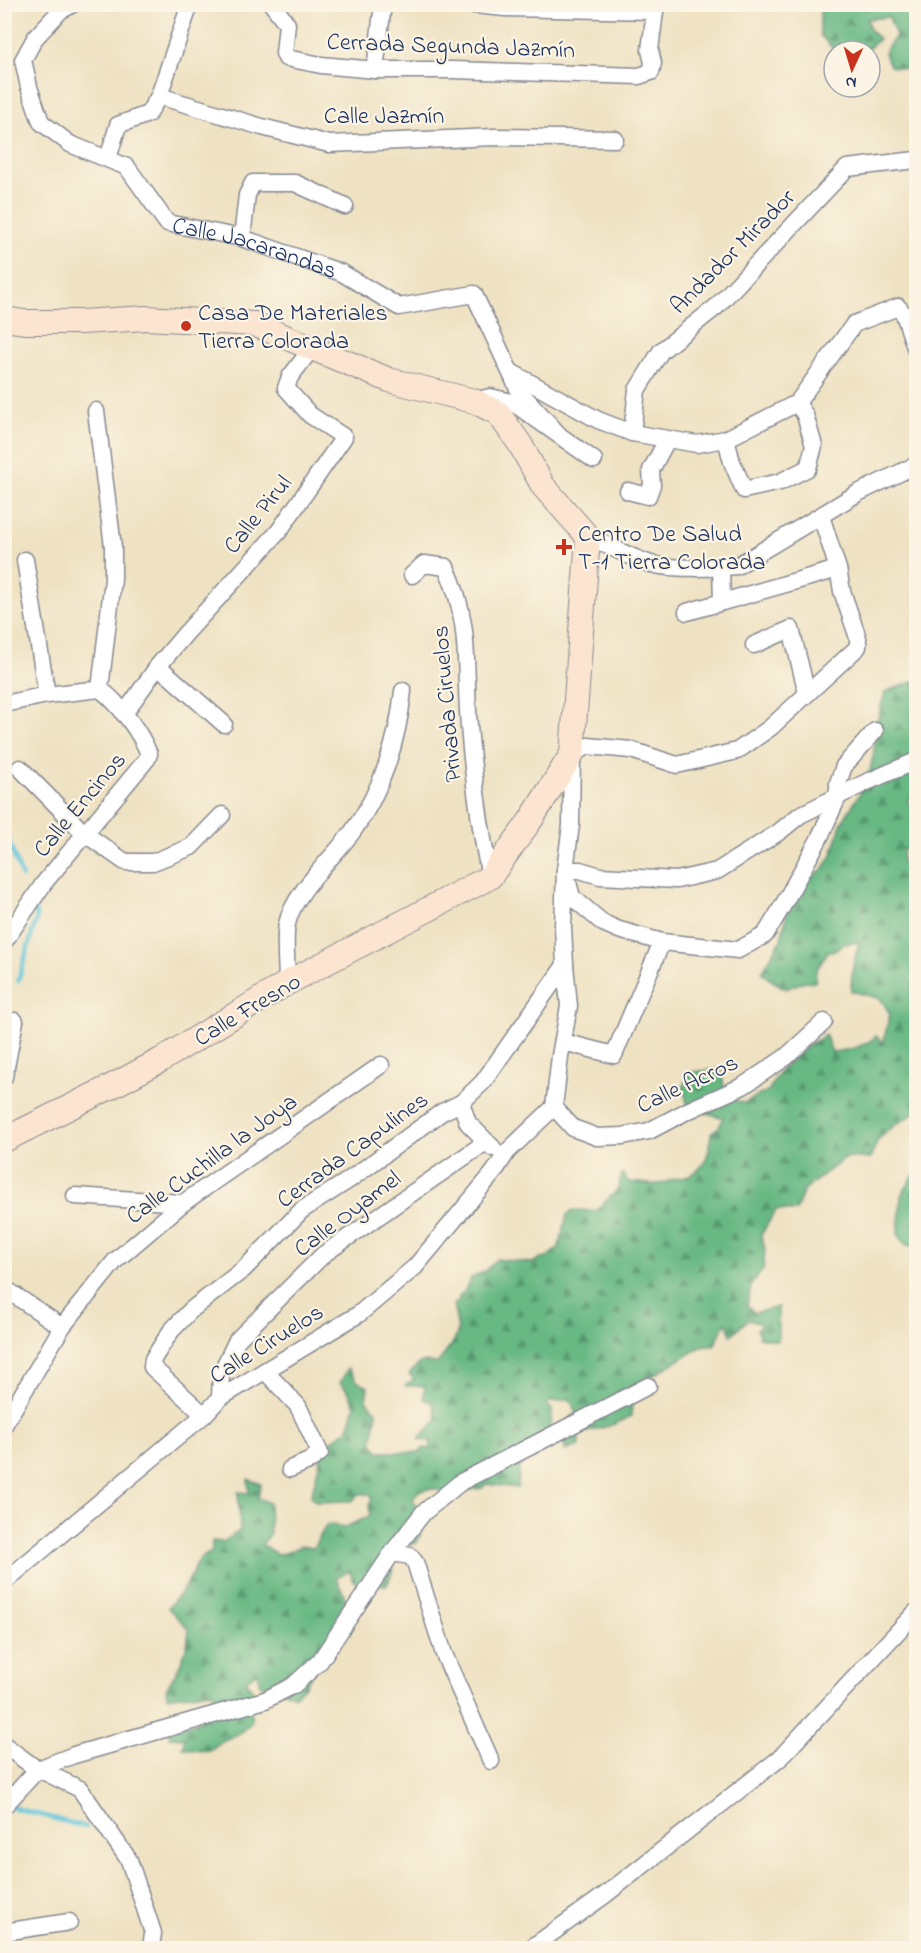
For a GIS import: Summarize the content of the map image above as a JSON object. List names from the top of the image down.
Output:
{
  "streets": {
    "street": [
      "Cerrada Segunda Jazmín",
      "Calle Jazmín",
      "Calle Jacarandas",
      "Andador Mirador",
      "Calle Pirul",
      "Privada Ciruelos",
      "Calle Encinos",
      "Calle Fresno",
      "Calle Acros",
      "Cerrada Capulines",
      "Calle Cuchilla la Joya",
      "Calle Oyamel",
      "Calle Ciruelos"
    ]
  },
  "crossings": [
    ["Calle Pirul", "Calle Encinos"],
    ["Privada Ciruelos", "Calle Fresno"],
    ["Cerrada Capulines", "Calle Ciruelos"],
    ["Calle Oyamel", "Calle Ciruelos"]
  ],
  "places": {
    "other": ["Casa De Materiales Tierra Colorada"],
    "health": ["Centro De Salud T-1 Tierra Colorada"]
  },
  "north": "bottom"
}
